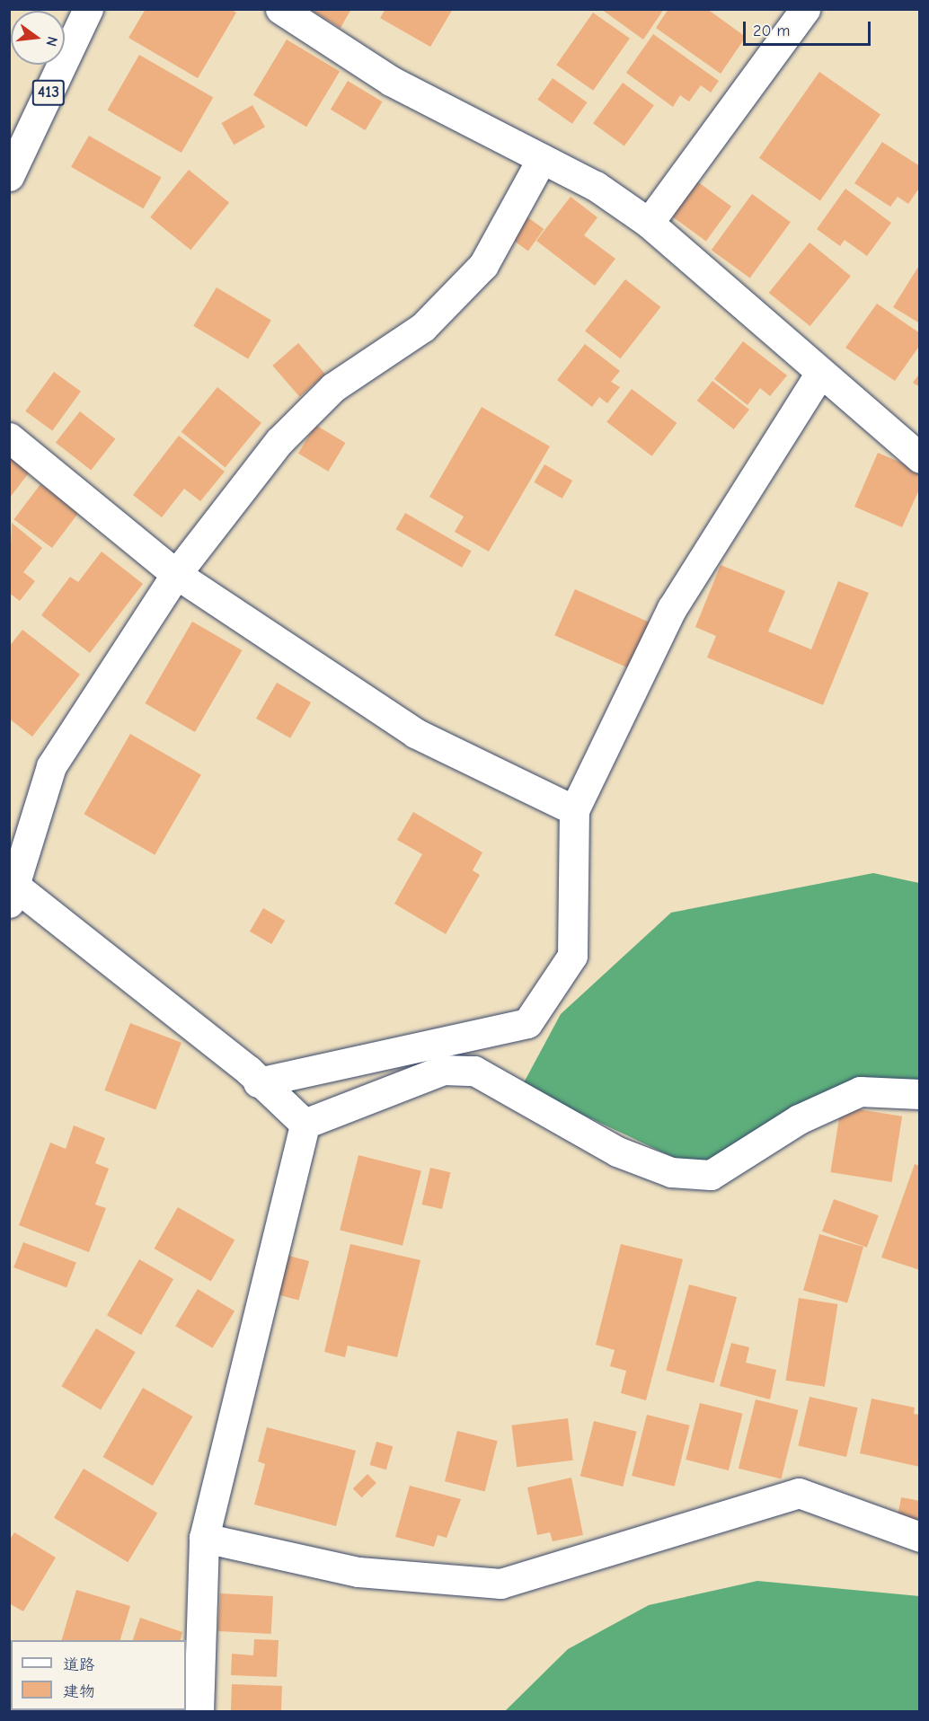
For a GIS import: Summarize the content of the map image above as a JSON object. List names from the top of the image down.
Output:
{
  "streets": {
    "main road": ["413"]
  },
  "legend": ["道路", "建物"],
  "scale_bar": "20 m",
  "north": "right"
}
